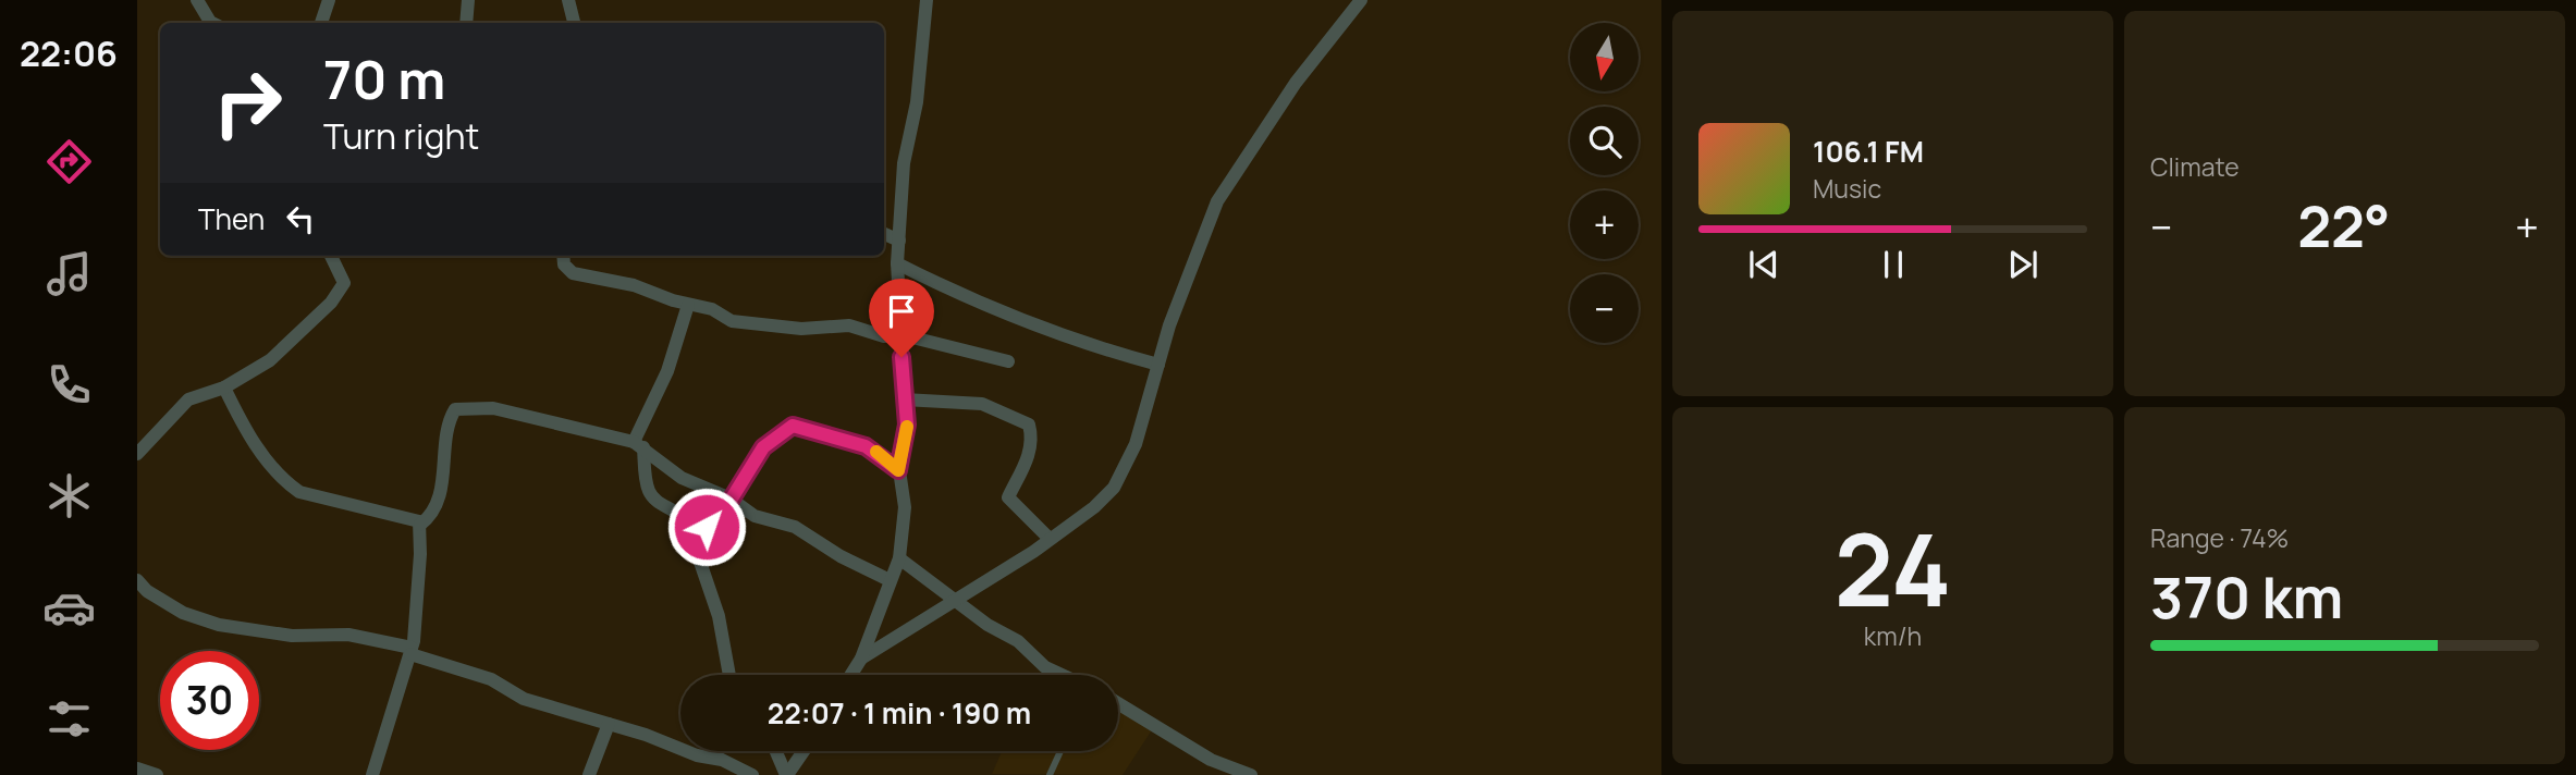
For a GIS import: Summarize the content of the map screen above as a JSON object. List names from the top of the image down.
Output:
{
  "north": "bottom",
  "page": {
    "tabs": "22:06",
    "tile": [
      "Climate",
      ["24", "km/h"],
      ["Range · 74%", "370 km"]
    ],
    "map_buttons": ["+", "−"],
    "turn": ["70 m", "Turn right"],
    "song": ["106.1 FM", "Music"],
    "then": "Then",
    "heat": ["−", "22°", "+"],
    "limit": "30",
    "trip": "22:07 · 1 min · 190 m"
  }
}
